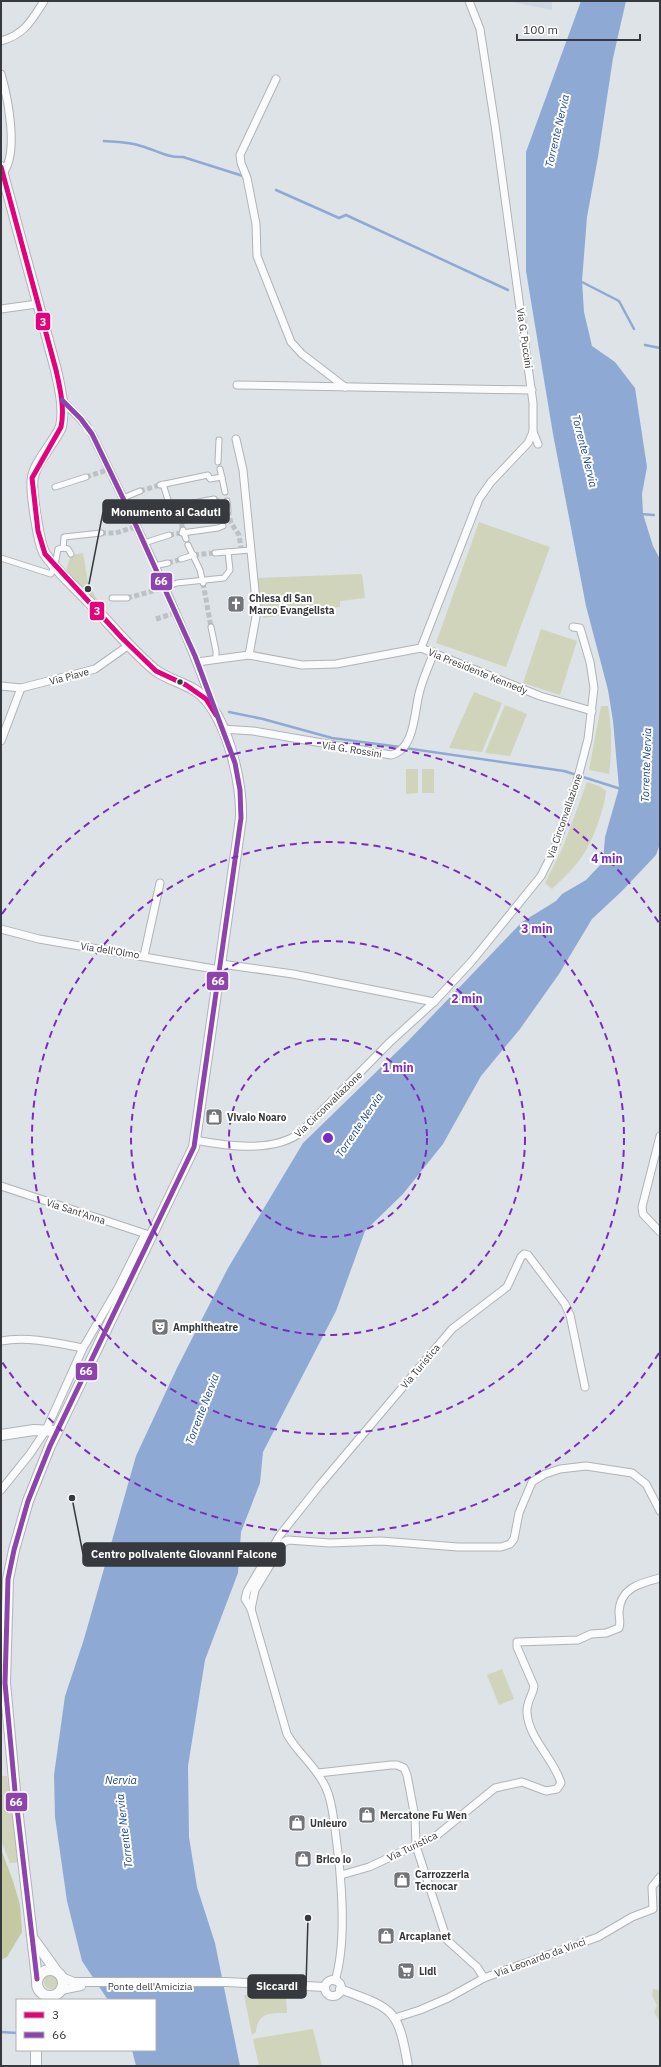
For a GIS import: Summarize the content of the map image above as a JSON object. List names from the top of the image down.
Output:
{
  "streets": {
    "street": [
      "Via G. Puccini",
      "Via Presidente Kennedy",
      "Via Piave",
      "Via G. Rossini",
      "Via Circonvallazione",
      "Via dell'Olmo",
      "Via Sant'Anna",
      "Via Turistica",
      "Via Leonardo da Vinci",
      "Ponte dell'Amicizia"
    ]
  },
  "crossings": [
    ["Via Presidente Kennedy", "Via G. Rossini"],
    ["Via Presidente Kennedy", "Via Circonvallazione"],
    ["Via Turistica", "Ponte dell'Amicizia"]
  ],
  "water": ["Torrente Nervia", "Nervia"],
  "places": {
    "other": ["Monumento ai Caduti", "Centro polivalente Giovanni Falcone", "Siccardi"],
    "church": ["Chiesa di San Marco Evangelista"],
    "shop": [
      "Vivaio Noaro",
      "Mercatone Fu Wen",
      "Unieuro",
      "Brico io",
      "Carrozzeria Tecnocar",
      "Arcaplanet"
    ],
    "theatre": ["Amphitheatre"],
    "supermarket": ["Lidl"]
  },
  "lines": ["transit line 3", "transit line 66"],
  "legend": ["3", "66"],
  "scale_bar": "100 m",
  "rings": [
    "4 min",
    "3 min",
    "2 min",
    "1 min"
  ]
}
